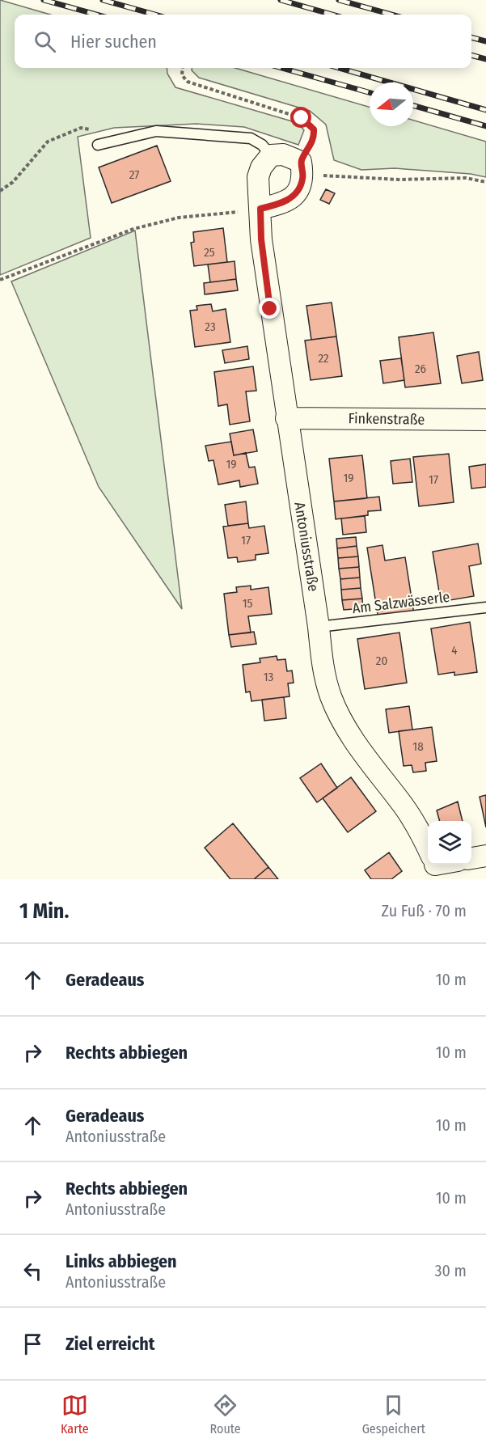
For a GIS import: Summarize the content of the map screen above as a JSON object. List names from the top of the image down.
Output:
{
  "streets": {
    "street": ["Finkenstraße", "Antoniusstraße"],
    "lane": ["Am Salzwässerle"]
  },
  "crossings": [
    ["Finkenstraße", "Antoniusstraße"],
    ["Antoniusstraße", "Am Salzwässerle"]
  ],
  "house_numbers": [
    "27",
    "25",
    "23",
    "22",
    "26",
    "19",
    "19",
    "17",
    "17",
    "15",
    "4",
    "20",
    "13",
    "18"
  ],
  "north": "left",
  "page": {
    "search": "Hier suchen",
    "heading": ["1 Min.", "Zu Fuß · 70 m"],
    "list": [
      ["Geradeaus", "10 m"],
      ["Rechts abbiegen", "10 m"],
      ["Geradeaus", "Antoniusstraße", "10 m"],
      ["Rechts abbiegen", "Antoniusstraße", "10 m"],
      ["Links abbiegen", "Antoniusstraße", "30 m"],
      "Ziel erreicht"
    ],
    "nav": ["Karte", "Route", "Gespeichert"]
  }
}
